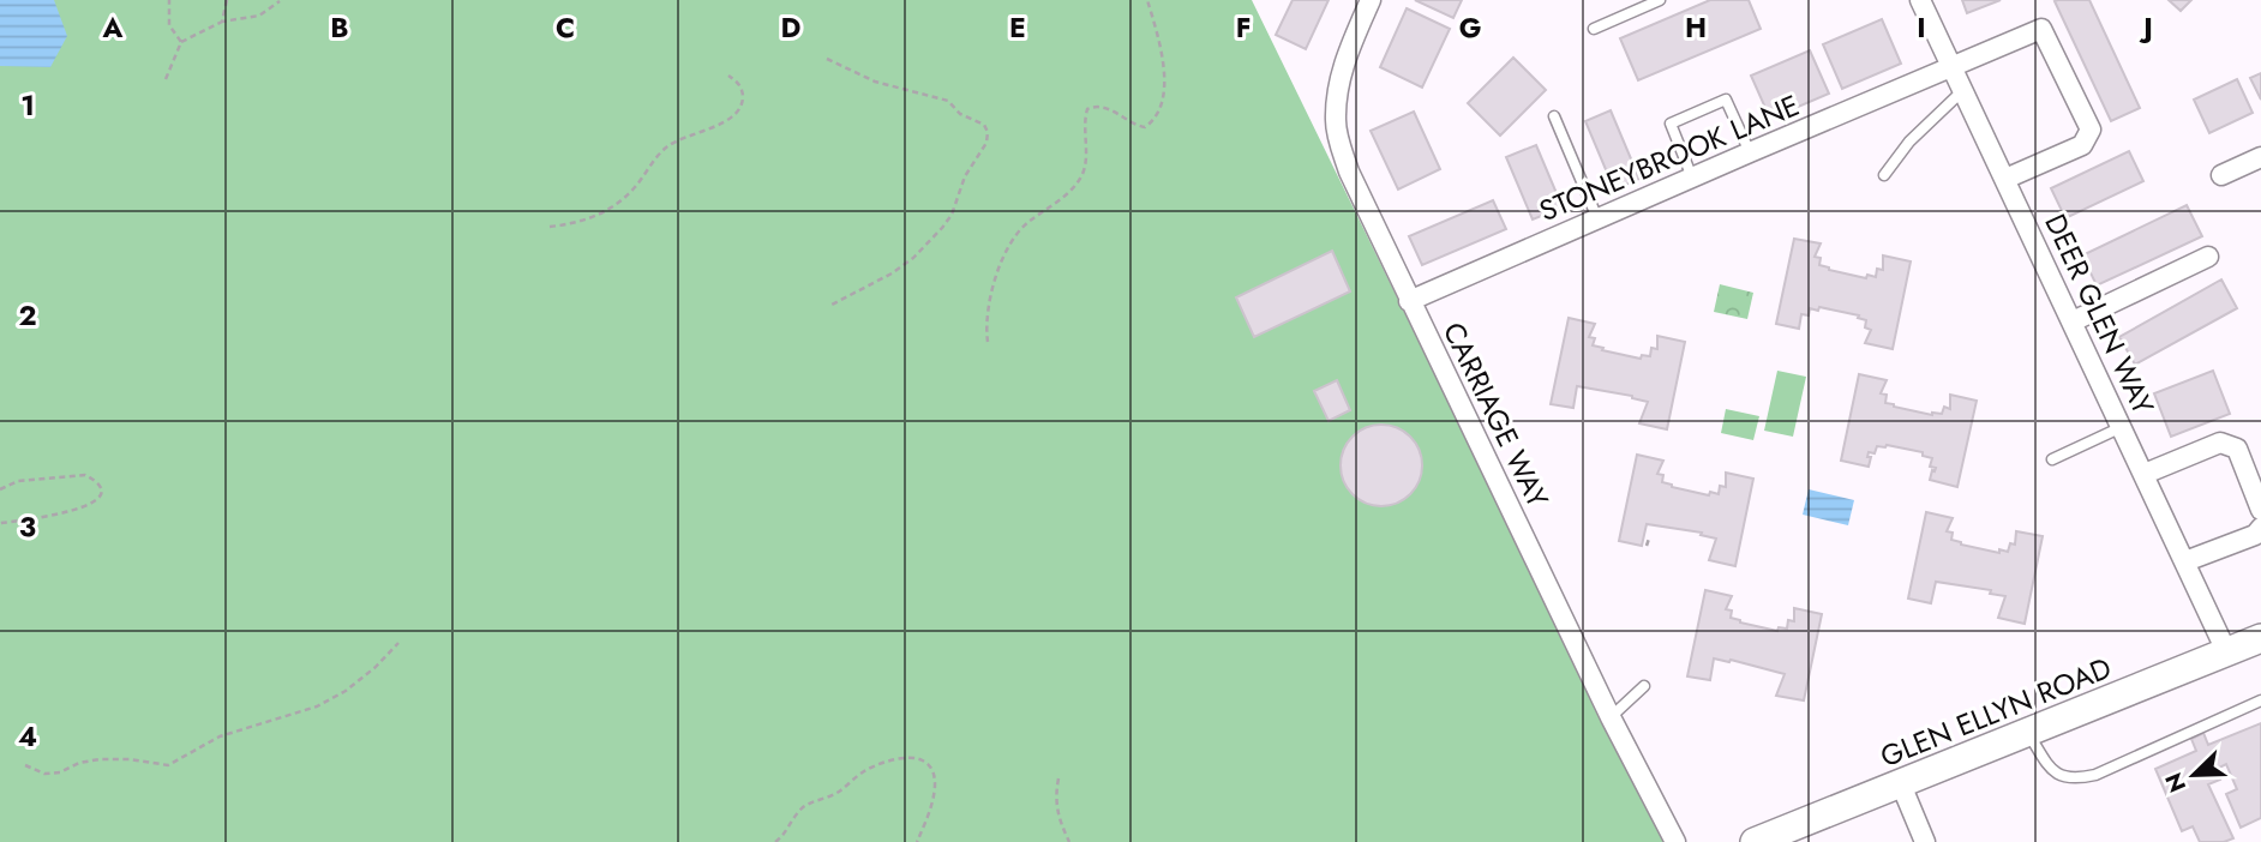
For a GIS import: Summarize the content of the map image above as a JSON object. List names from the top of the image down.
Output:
{
  "streets": {
    "street": [
      "STONEYBROOK LANE",
      "DEER GLEN WAY",
      "CARRIAGE WAY",
      "GLEN ELLYN ROAD"
    ]
  },
  "crossings": [
    ["STONEYBROOK LANE", "DEER GLEN WAY"],
    ["STONEYBROOK LANE", "CARRIAGE WAY"],
    ["DEER GLEN WAY", "GLEN ELLYN ROAD"]
  ],
  "north": "bottom left",
  "grid": {
    "columns": [
      "A",
      "B",
      "C",
      "D",
      "E",
      "F",
      "G",
      "H",
      "I",
      "J"
    ],
    "rows": [
      "1",
      "2",
      "3",
      "4"
    ]
  }
}
